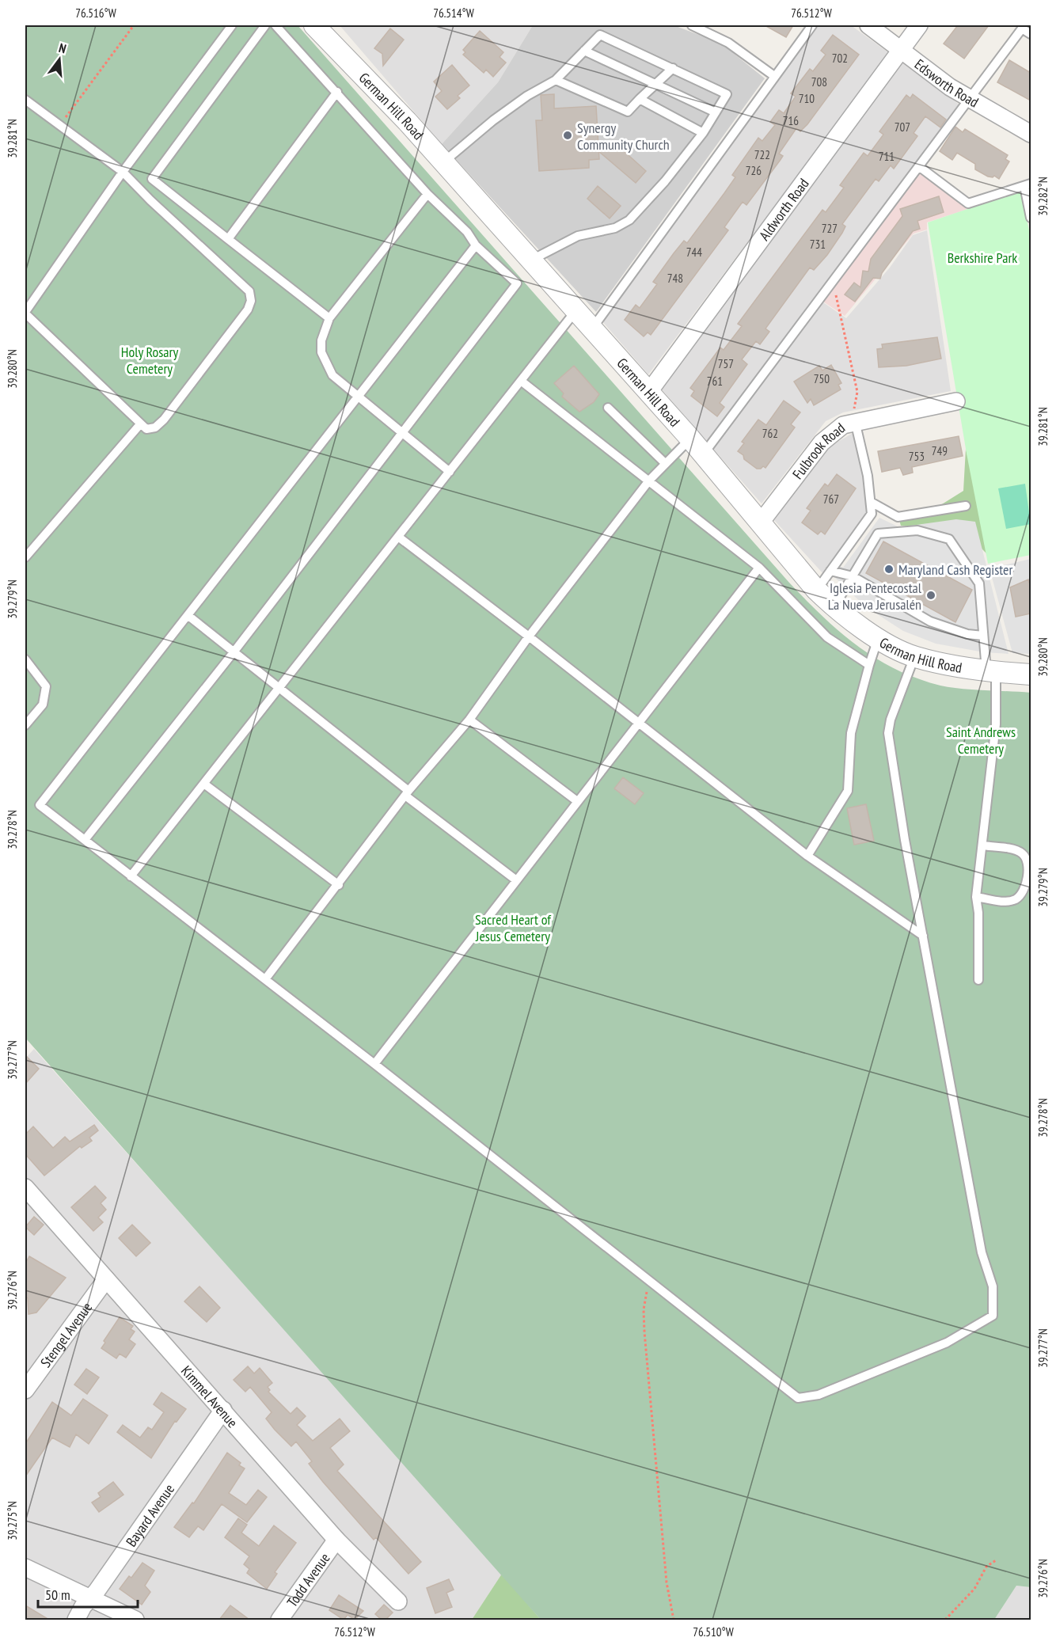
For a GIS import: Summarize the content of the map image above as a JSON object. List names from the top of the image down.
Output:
{
  "streets": {
    "street": [
      "Edsworth Road",
      "German Hill Road",
      "Aldworth Road",
      "Fulbrook Road",
      "Stengel Avenue",
      "Kimmel Avenue",
      "Bayard Avenue",
      "Todd Avenue"
    ]
  },
  "crossings": [
    ["Edsworth Road", "Aldworth Road"],
    ["German Hill Road", "Aldworth Road"],
    ["German Hill Road", "Fulbrook Road"],
    ["Stengel Avenue", "Kimmel Avenue"],
    ["Kimmel Avenue", "Bayard Avenue"],
    ["Kimmel Avenue", "Todd Avenue"]
  ],
  "parks": [
    "Berkshire Park",
    "Holy Rosary Cemetery",
    "Saint Andrews Cemetery",
    "Sacred Heart of Jesus Cemetery"
  ],
  "places": ["Synergy Community Church", "Maryland Cash Register", "Iglesia Pentecostal La Nueva Jerusalén"],
  "house_numbers": [
    "702",
    "708",
    "710",
    "716",
    "707",
    "722",
    "711",
    "726",
    "727",
    "731",
    "744",
    "748",
    "757",
    "750",
    "761",
    "762",
    "749",
    "753",
    "767"
  ],
  "scale_bar": "50 m",
  "north": "top",
  "coordinates": [
    "76.516°W",
    "76.514°W",
    "76.512°W",
    "39.281°N",
    "39.282°N",
    "39.280°N",
    "39.279°N",
    "39.278°N",
    "39.277°N",
    "39.276°N",
    "39.275°N",
    "76.510°W"
  ]
}
